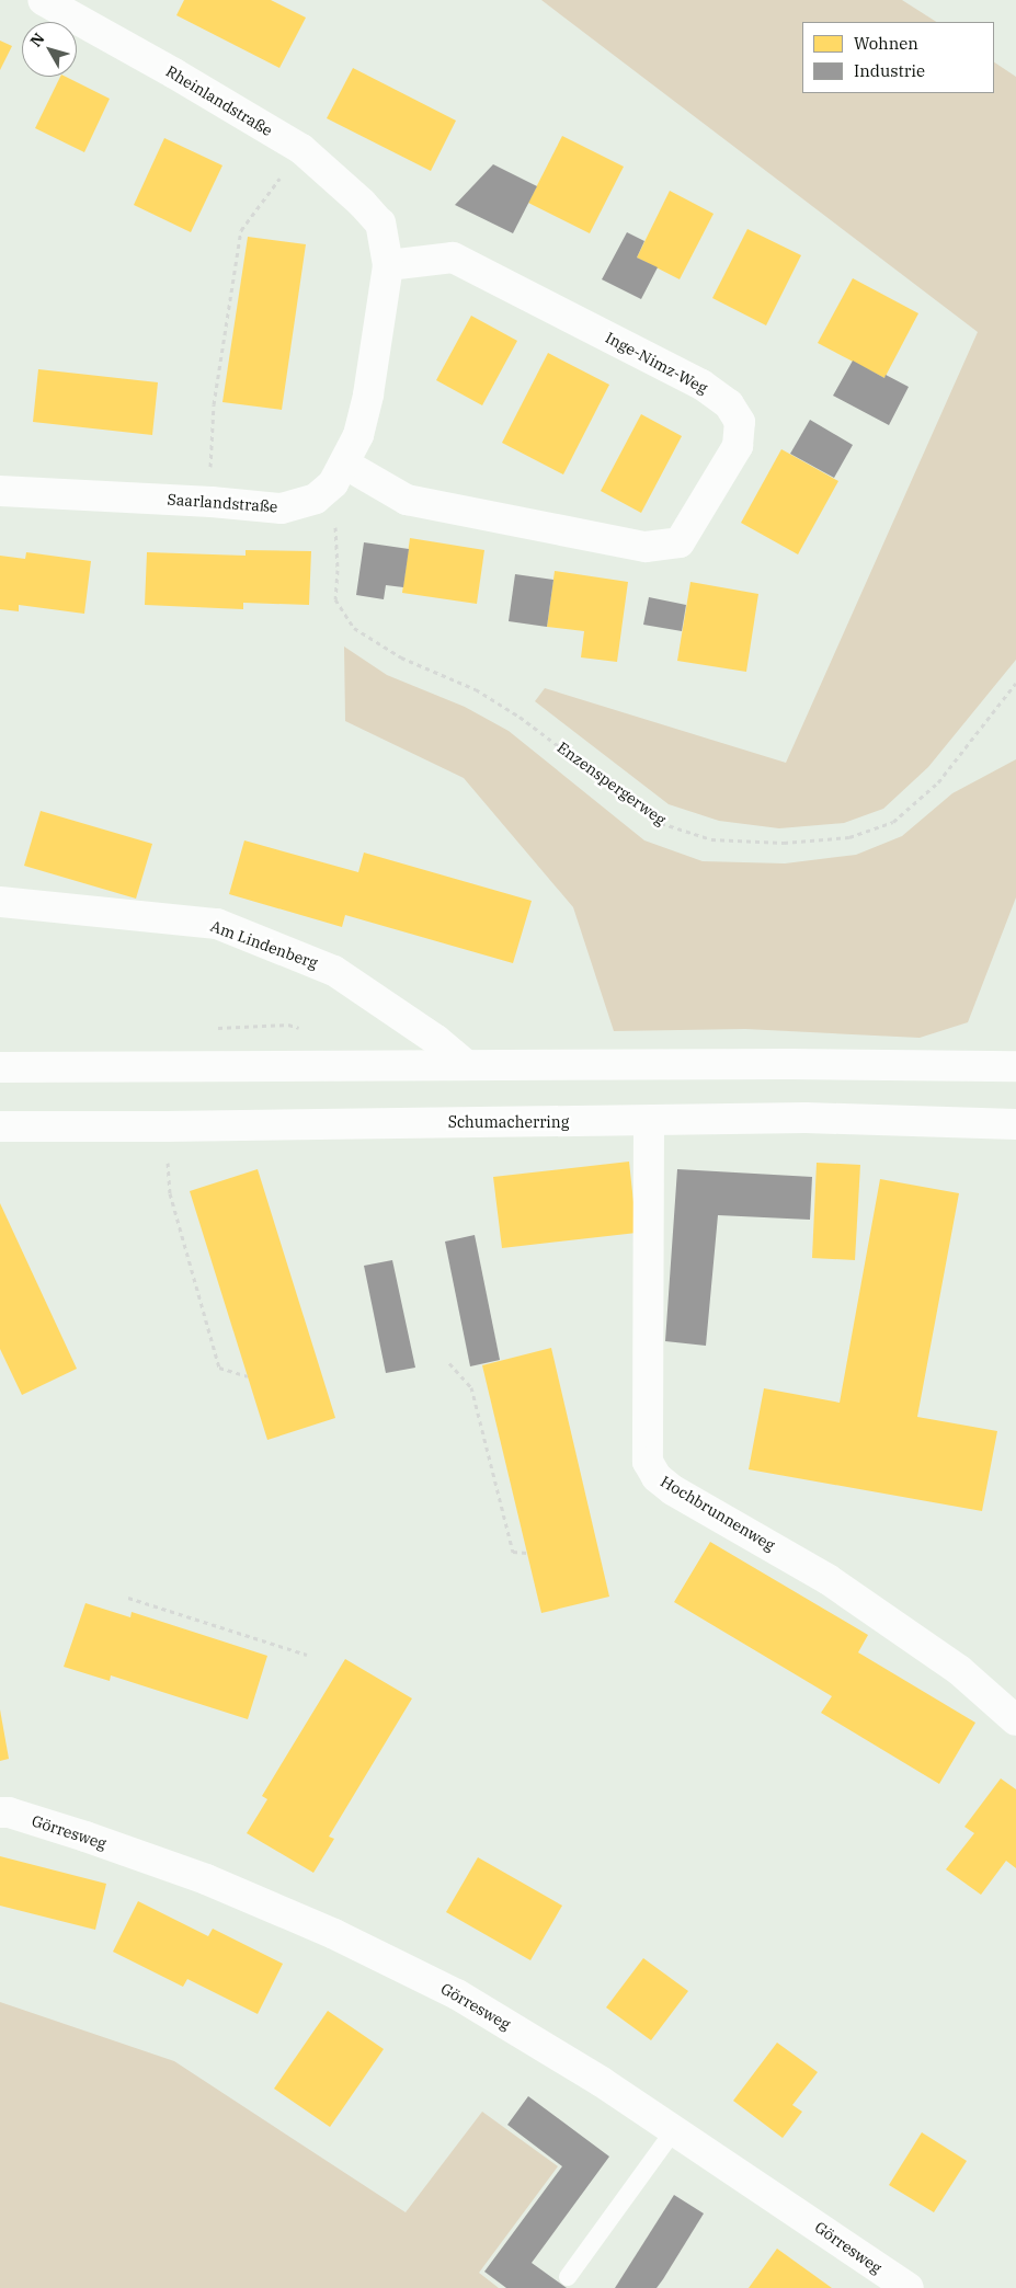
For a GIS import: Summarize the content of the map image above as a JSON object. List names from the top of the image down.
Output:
{
  "streets": {
    "street": [
      "Rheinlandstraße",
      "Inge-Nimz-Weg",
      "Saarlandstraße",
      "Am Lindenberg",
      "Schumacherring",
      "Hochbrunnenweg",
      "Görresweg"
    ],
    "path": ["Enzenspergerweg"]
  },
  "crossings": [
    ["Rheinlandstraße", "Saarlandstraße"],
    ["Inge-Nimz-Weg", "Saarlandstraße"],
    ["Inge-Nimz-Weg", "Enzenspergerweg"],
    ["Saarlandstraße", "Enzenspergerweg"],
    ["Schumacherring", "Hochbrunnenweg"]
  ],
  "legend": ["Wohnen", "Industrie"],
  "north": "top left"
}
